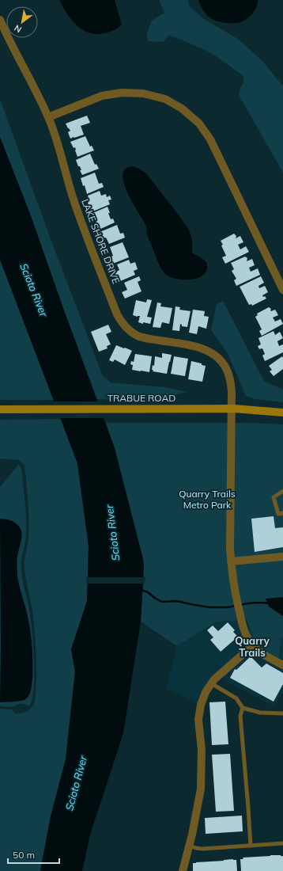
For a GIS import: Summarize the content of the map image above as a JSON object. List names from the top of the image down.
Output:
{
  "streets": {
    "main road": ["TRABUE ROAD"],
    "street": ["LAKE SHORE DRIVE"]
  },
  "crossings": [
    ["LAKE SHORE DRIVE", "TRABUE ROAD"]
  ],
  "districts": ["Quarry Trails"],
  "water": ["Scioto River"],
  "parks": ["Quarry Trails Metro Park"],
  "scale_bar": "50 m",
  "north": "bottom left"
}
